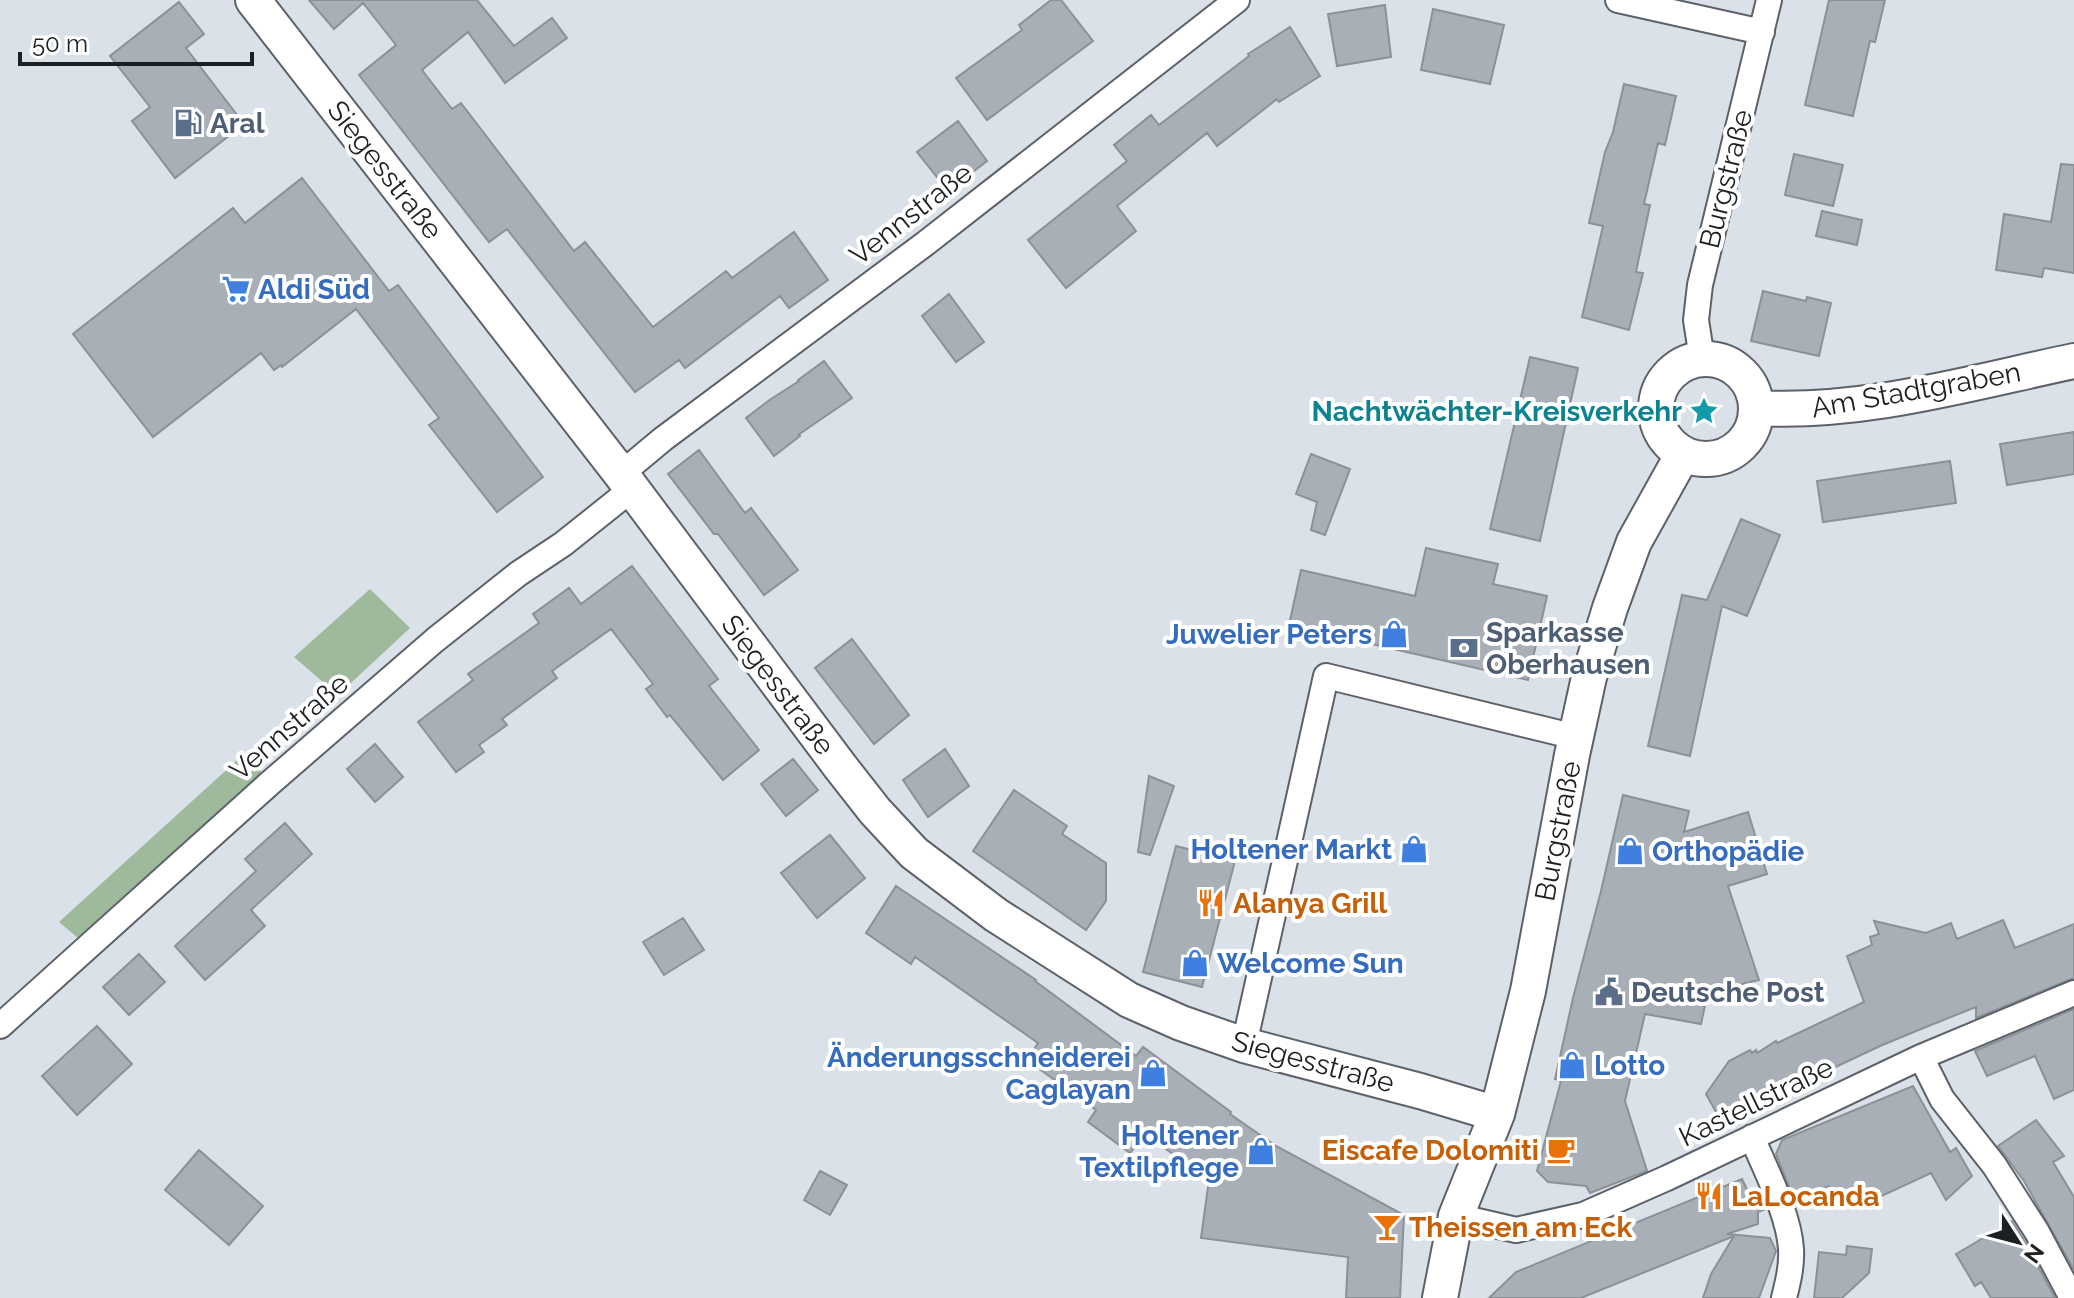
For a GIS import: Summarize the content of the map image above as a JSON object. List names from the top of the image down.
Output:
{
  "streets": {
    "main road": ["Siegesstraße", "Burgstraße", "Am Stadtgraben"],
    "street": ["Vennstraße", "Kastellstraße"]
  },
  "crossings": [
    ["Siegesstraße", "Burgstraße"],
    ["Siegesstraße", "Vennstraße"],
    ["Burgstraße", "Am Stadtgraben"],
    ["Burgstraße", "Kastellstraße"]
  ],
  "places": {
    "fuel station": ["Aral"],
    "supermarket": ["Aldi Süd"],
    "place": ["Nachtwächter-Kreisverkehr"],
    "shop": [
      "Juwelier Peters",
      "Holtener Markt",
      "Orthopädie",
      "Welcome Sun",
      "Lotto",
      "Änderungsschneiderei Caglayan",
      "Holtener Textilpflege"
    ],
    "bank": ["Sparkasse Oberhausen"],
    "restaurant": ["Alanya Grill", "LaLocanda"],
    "public building": ["Deutsche Post"],
    "cafe": ["Eiscafe Dolomiti"],
    "bar": ["Theissen am Eck"]
  },
  "scale_bar": "50 m",
  "north": "bottom right"
}
